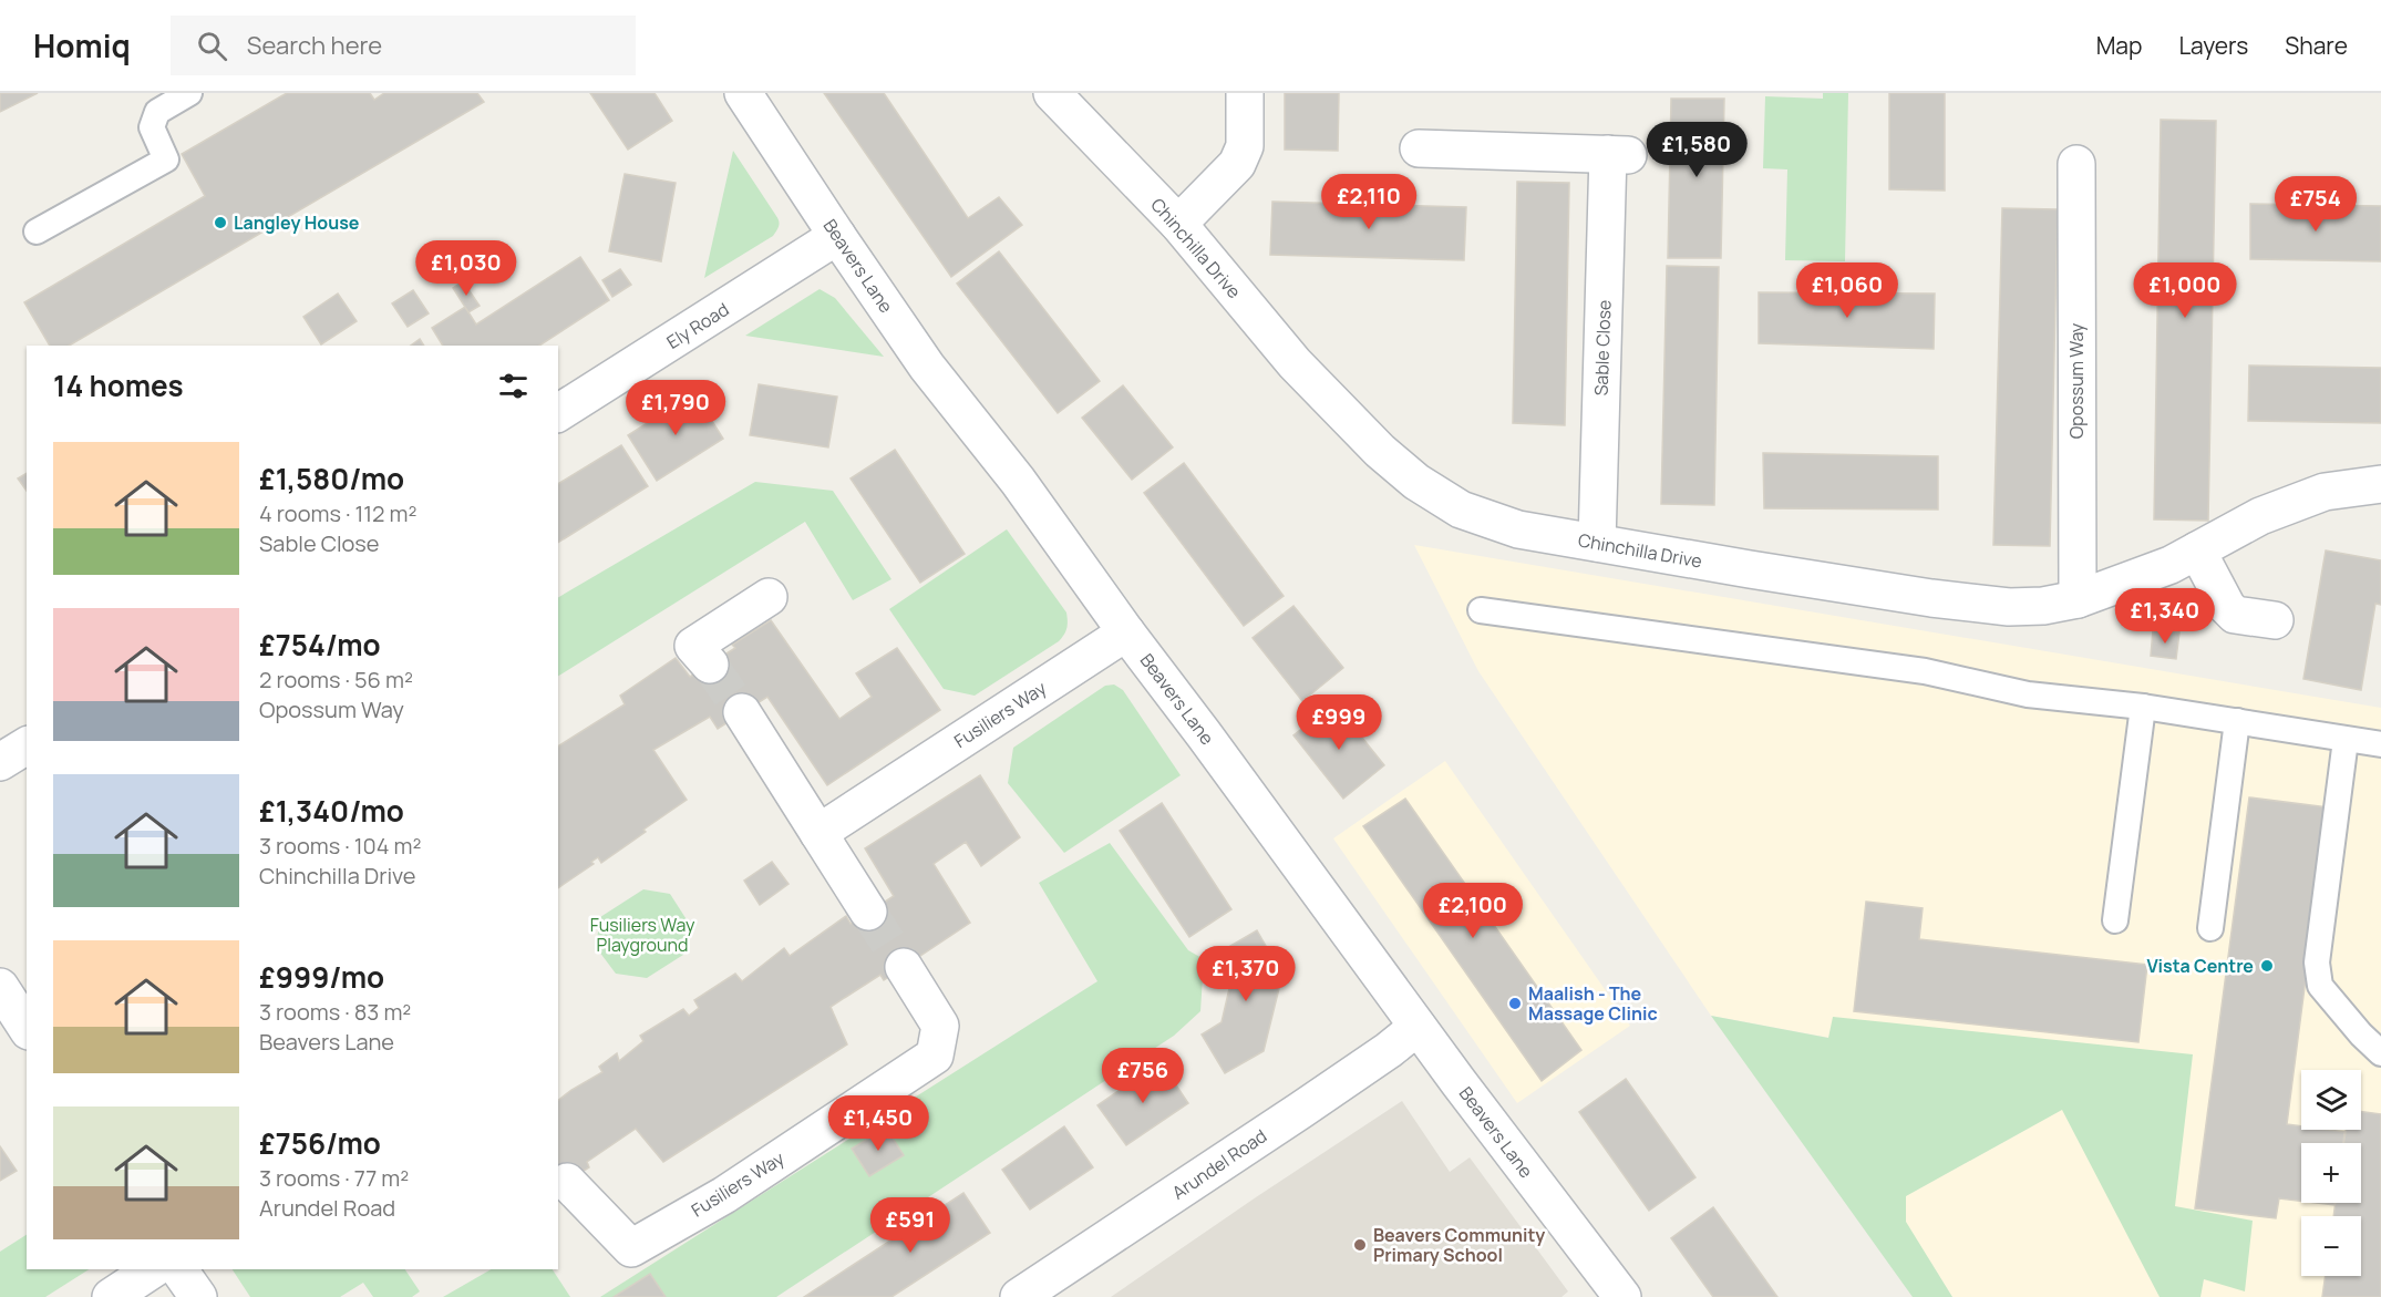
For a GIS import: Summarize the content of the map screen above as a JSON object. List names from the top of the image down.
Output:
{
  "streets": {
    "street": [
      "Chinchilla Drive",
      "Beavers Lane",
      "Ely Road",
      "Sable Close",
      "Opossum Way",
      "Fusiliers Way",
      "Arundel Road"
    ]
  },
  "crossings": [
    ["Chinchilla Drive", "Sable Close"],
    ["Chinchilla Drive", "Opossum Way"],
    ["Beavers Lane", "Ely Road"],
    ["Beavers Lane", "Fusiliers Way"],
    ["Beavers Lane", "Arundel Road"]
  ],
  "parks": ["Fusiliers Way Playground"],
  "places": [
    "Langley House",
    "Vista Centre",
    "Maalish - The Massage Clinic",
    "Beavers Community Primary School"
  ],
  "page": {
    "header": "Homiq",
    "search": "Search here",
    "nav": ["Map", "Layers", "Share"],
    "price": [
      "£1,580",
      "£2,110",
      "£754",
      "£1,030",
      "£1,060",
      "£1,000",
      "£1,790",
      "£1,340",
      "£999",
      "£2,100",
      "£1,370",
      "£756",
      "£1,450",
      "£591"
    ],
    "heading": "14 homes",
    "list": [
      {
        "name": "£1,580/mo",
        "note": "4 rooms · 112 m² · Sable Close"
      },
      {
        "name": "£754/mo",
        "note": "2 rooms · 56 m² · Opossum Way"
      },
      {
        "name": "£1,340/mo",
        "note": "3 rooms · 104 m² · Chinchilla Drive"
      },
      {
        "name": "£999/mo",
        "note": "3 rooms · 83 m² · Beavers Lane"
      },
      {
        "name": "£756/mo",
        "note": "3 rooms · 77 m² · Arundel Road"
      }
    ],
    "map_buttons": ["+", "−"]
  }
}
